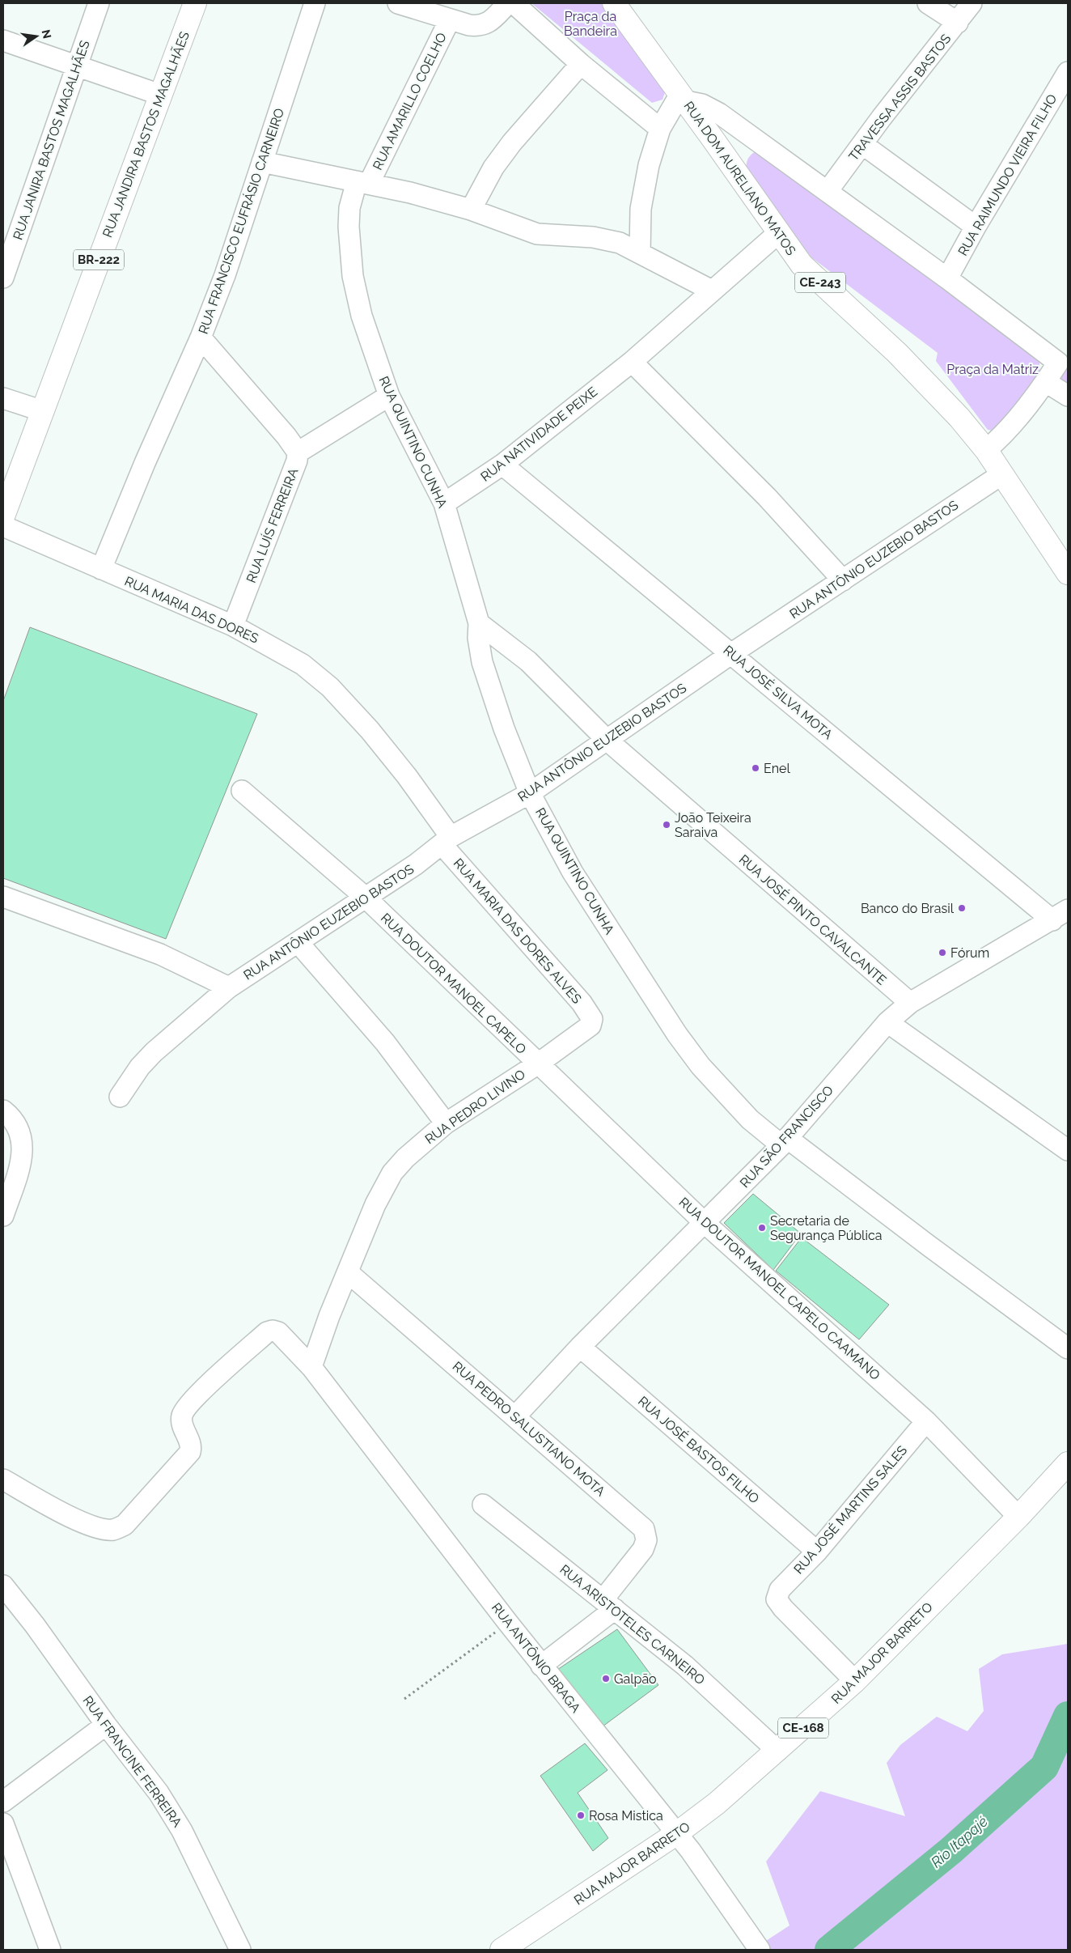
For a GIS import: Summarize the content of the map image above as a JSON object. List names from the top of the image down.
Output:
{
  "streets": {
    "main road": [
      "RUA JANDIRA BASTOS MAGALHÃES",
      "RUA DOM AURELIANO MATOS",
      "BR-222",
      "CE-243",
      "RUA MAJOR BARRETO",
      "CE-168"
    ],
    "street": [
      "TRAVESSA ASSIS BASTOS",
      "RUA AMARILLO COELHO",
      "RUA JANIRA BASTOS MAGALHÃES",
      "RUA RAIMUNDO VIEIRA FILHO",
      "RUA FRANCISCO EUFRÁSIO CARNEIRO",
      "RUA NATIVIDADE PEIXE",
      "RUA QUINTINO CUNHA",
      "RUA LUÍS FERREIRA",
      "RUA ANTÔNIO EUZEBIO BASTOS",
      "RUA MARIA DAS DORES",
      "RUA JOSÉ SILVA MOTA",
      "RUA JOSÉ PINTO CAVALCANTE",
      "RUA MARIA DAS DORES ALVES",
      "RUA DOUTOR MANOEL CAPELO",
      "RUA PEDRO LIVINO",
      "RUA SÃO FRANCISCO",
      "RUA DOUTOR MANOEL CAPELO CAAMANO",
      "RUA PEDRO SALUSTIANO MOTA",
      "RUA JOSÉ BASTOS FILHO",
      "RUA JOSÉ MARTINS SALES",
      "RUA ARISTOTELES CARNEIRO",
      "RUA ANTÔNIO BRAGA",
      "RUA FRANCINE FERREIRA"
    ]
  },
  "crossings": [
    ["RUA AMARILLO COELHO", "RUA QUINTINO CUNHA"],
    ["RUA DOM AURELIANO MATOS", "CE-243"],
    ["RUA DOM AURELIANO MATOS", "RUA NATIVIDADE PEIXE"],
    ["RUA DOM AURELIANO MATOS", "RUA ANTÔNIO EUZEBIO BASTOS"],
    ["RUA FRANCISCO EUFRÁSIO CARNEIRO", "RUA LUÍS FERREIRA"],
    ["RUA FRANCISCO EUFRÁSIO CARNEIRO", "RUA MARIA DAS DORES"],
    ["RUA NATIVIDADE PEIXE", "RUA QUINTINO CUNHA"],
    ["RUA NATIVIDADE PEIXE", "RUA JOSÉ SILVA MOTA"],
    ["RUA QUINTINO CUNHA", "RUA ANTÔNIO EUZEBIO BASTOS"],
    ["RUA QUINTINO CUNHA", "RUA JOSÉ PINTO CAVALCANTE"],
    ["RUA QUINTINO CUNHA", "RUA SÃO FRANCISCO"],
    ["RUA LUÍS FERREIRA", "RUA MARIA DAS DORES"],
    ["RUA ANTÔNIO EUZEBIO BASTOS", "RUA MARIA DAS DORES"],
    ["RUA ANTÔNIO EUZEBIO BASTOS", "RUA JOSÉ SILVA MOTA"],
    ["RUA ANTÔNIO EUZEBIO BASTOS", "RUA JOSÉ PINTO CAVALCANTE"],
    ["RUA ANTÔNIO EUZEBIO BASTOS", "RUA MARIA DAS DORES ALVES"],
    ["RUA ANTÔNIO EUZEBIO BASTOS", "RUA DOUTOR MANOEL CAPELO"],
    ["RUA MARIA DAS DORES", "RUA MARIA DAS DORES ALVES"],
    ["RUA JOSÉ SILVA MOTA", "RUA SÃO FRANCISCO"],
    ["RUA JOSÉ PINTO CAVALCANTE", "RUA SÃO FRANCISCO"],
    ["RUA MARIA DAS DORES ALVES", "RUA PEDRO LIVINO"],
    ["RUA DOUTOR MANOEL CAPELO", "RUA PEDRO LIVINO"],
    ["RUA DOUTOR MANOEL CAPELO", "RUA DOUTOR MANOEL CAPELO CAAMANO"],
    ["RUA PEDRO LIVINO", "RUA DOUTOR MANOEL CAPELO CAAMANO"],
    ["RUA PEDRO LIVINO", "RUA PEDRO SALUSTIANO MOTA"],
    ["RUA PEDRO LIVINO", "RUA ANTÔNIO BRAGA"],
    ["RUA SÃO FRANCISCO", "RUA DOUTOR MANOEL CAPELO CAAMANO"],
    ["RUA SÃO FRANCISCO", "RUA PEDRO SALUSTIANO MOTA"],
    ["RUA SÃO FRANCISCO", "RUA JOSÉ BASTOS FILHO"],
    ["RUA DOUTOR MANOEL CAPELO CAAMANO", "RUA JOSÉ MARTINS SALES"],
    ["RUA DOUTOR MANOEL CAPELO CAAMANO", "RUA MAJOR BARRETO"],
    ["RUA PEDRO SALUSTIANO MOTA", "RUA ARISTOTELES CARNEIRO"],
    ["RUA JOSÉ BASTOS FILHO", "RUA JOSÉ MARTINS SALES"],
    ["RUA JOSÉ MARTINS SALES", "RUA MAJOR BARRETO"],
    ["RUA ARISTOTELES CARNEIRO", "RUA MAJOR BARRETO"],
    ["RUA MAJOR BARRETO", "RUA ANTÔNIO BRAGA"]
  ],
  "water": ["Rio Itapajé"],
  "parks": ["Praça da Bandeira", "Praça da Matriz"],
  "places": [
    "Enel",
    "João Teixeira Saraiva",
    "Banco do Brasil",
    "Fórum",
    "Secretaria de Segurança Pública",
    "Galpão",
    "Rosa Mistica"
  ],
  "north": "right"
}
